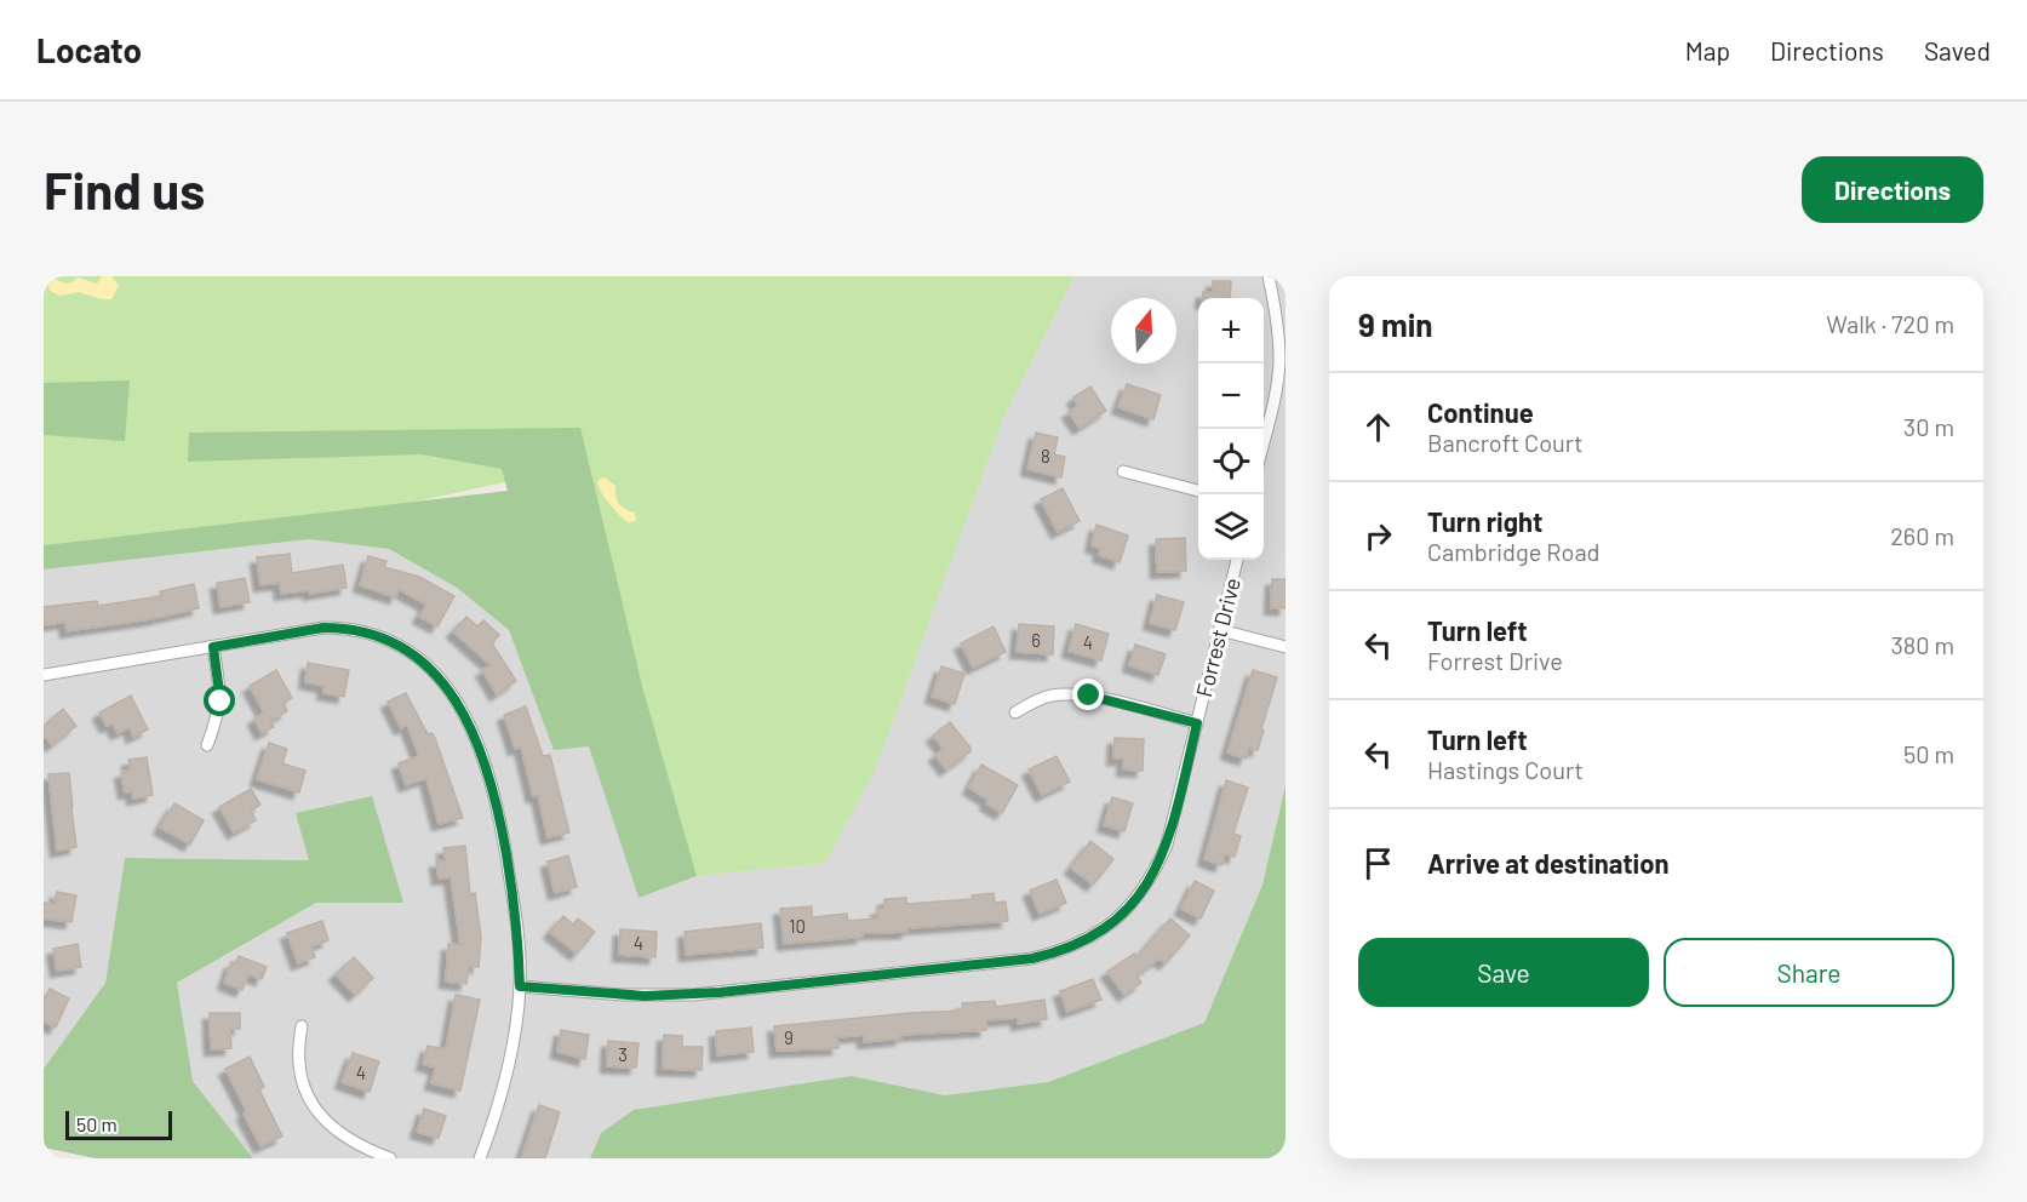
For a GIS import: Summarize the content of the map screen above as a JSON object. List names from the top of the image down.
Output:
{
  "streets": {
    "street": ["Forrest Drive"]
  },
  "house_numbers": [
    "8",
    "6",
    "4",
    "10",
    "4",
    "9",
    "3",
    "4"
  ],
  "scale_bar": "50 m",
  "north": "top",
  "page": {
    "header": "Locato",
    "nav": ["Map", "Directions", "Saved"],
    "buttons": [
      "Directions",
      ["Save", "Share"]
    ],
    "title": "Find us",
    "heading": ["9 min", "Walk · 720 m"],
    "map_buttons": ["+", "−"],
    "list": [
      ["Continue", "Bancroft Court", "30 m"],
      ["Turn right", "Cambridge Road", "260 m"],
      ["Turn left", "Forrest Drive", "380 m"],
      ["Turn left", "Hastings Court", "50 m"],
      "Arrive at destination"
    ],
    "scale": "50 m"
  }
}
